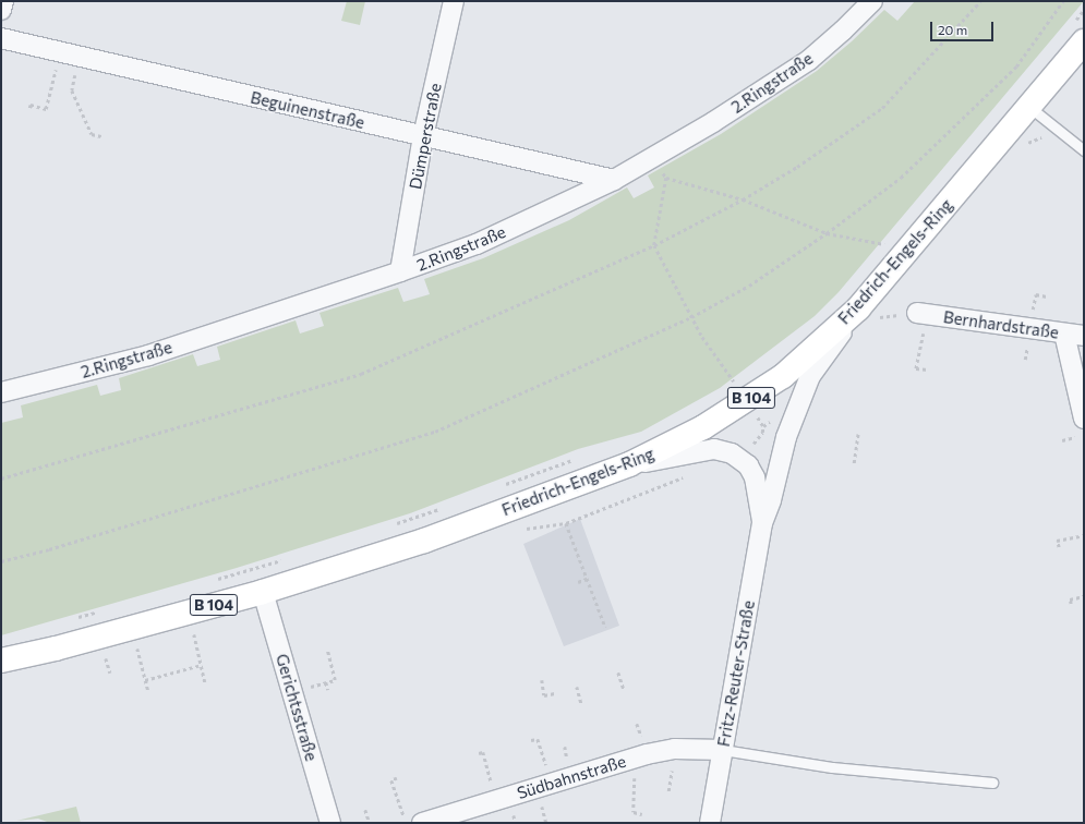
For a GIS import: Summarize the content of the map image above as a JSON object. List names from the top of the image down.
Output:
{
  "streets": {
    "main road": ["Friedrich-Engels-Ring", "B 104"],
    "street": [
      "2.Ringstraße",
      "Beguinenstraße",
      "Dümperstraße",
      "Bernhardstraße",
      "Fritz-Reuter-Straße",
      "Gerichtsstraße",
      "Südbahnstraße"
    ]
  },
  "crossings": [
    ["2.Ringstraße", "Beguinenstraße"],
    ["2.Ringstraße", "Dümperstraße"],
    ["Beguinenstraße", "Dümperstraße"],
    ["Friedrich-Engels-Ring", "Fritz-Reuter-Straße"],
    ["Friedrich-Engels-Ring", "Gerichtsstraße"],
    ["Fritz-Reuter-Straße", "Südbahnstraße"]
  ],
  "scale_bar": "20 m"
}
